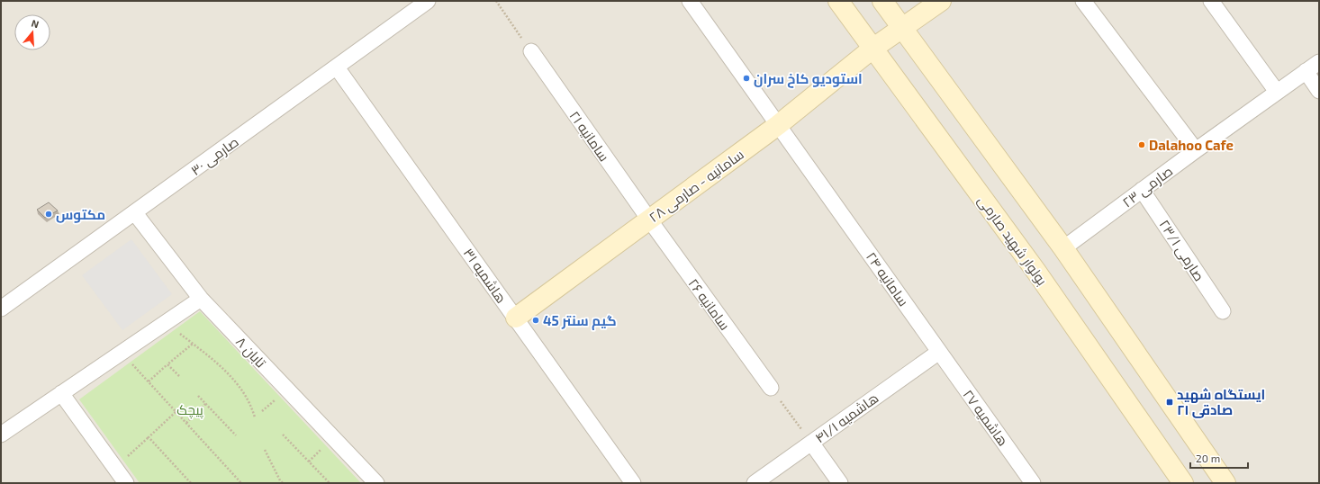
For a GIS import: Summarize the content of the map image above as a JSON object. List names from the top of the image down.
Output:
{
  "streets": {
    "main road": ["سامانیه - صارمی ۲۸", "بولوار شهید صارمی"],
    "street": [
      "سامانیه ۲۱",
      "صارمی ۳۰",
      "صارمی ۲۳",
      "صارمی ۲۳/۱",
      "هاشمیه ۳۱",
      "سامانیه ۲۴",
      "سامانیه ۲۶",
      "تابان ۸",
      "هاشمیه ۴۱/۱",
      "هاشمیه ۲۷"
    ]
  },
  "crossings": [
    ["سامانیه ۲۱", "سامانیه - صارمی ۲۸"],
    ["سامانیه ۲۱", "سامانیه ۲۶"],
    ["صارمی ۳۰", "هاشمیه ۳۱"],
    ["صارمی ۳۰", "تابان ۸"],
    ["سامانیه - صارمی ۲۸", "بولوار شهید صارمی"],
    ["سامانیه - صارمی ۲۸", "هاشمیه ۳۱"],
    ["سامانیه - صارمی ۲۸", "سامانیه ۲۴"],
    ["سامانیه - صارمی ۲۸", "سامانیه ۲۶"],
    ["صارمی ۲۳", "صارمی ۲۳/۱"],
    ["سامانیه ۲۴", "هاشمیه ۴۱/۱"],
    ["سامانیه ۲۴", "هاشمیه ۲۷"],
    ["هاشمیه ۴۱/۱", "هاشمیه ۲۷"]
  ],
  "parks": ["پیچک"],
  "places": {
    "other": [
      "استودیو کاخ سران",
      "Dalahoo Cafe",
      "مکتوس",
      "گیم سنتر 45"
    ],
    "transit": ["ایستگاه شهید صادقی ۲۱"]
  },
  "scale_bar": "20 m",
  "north": "top"
}
